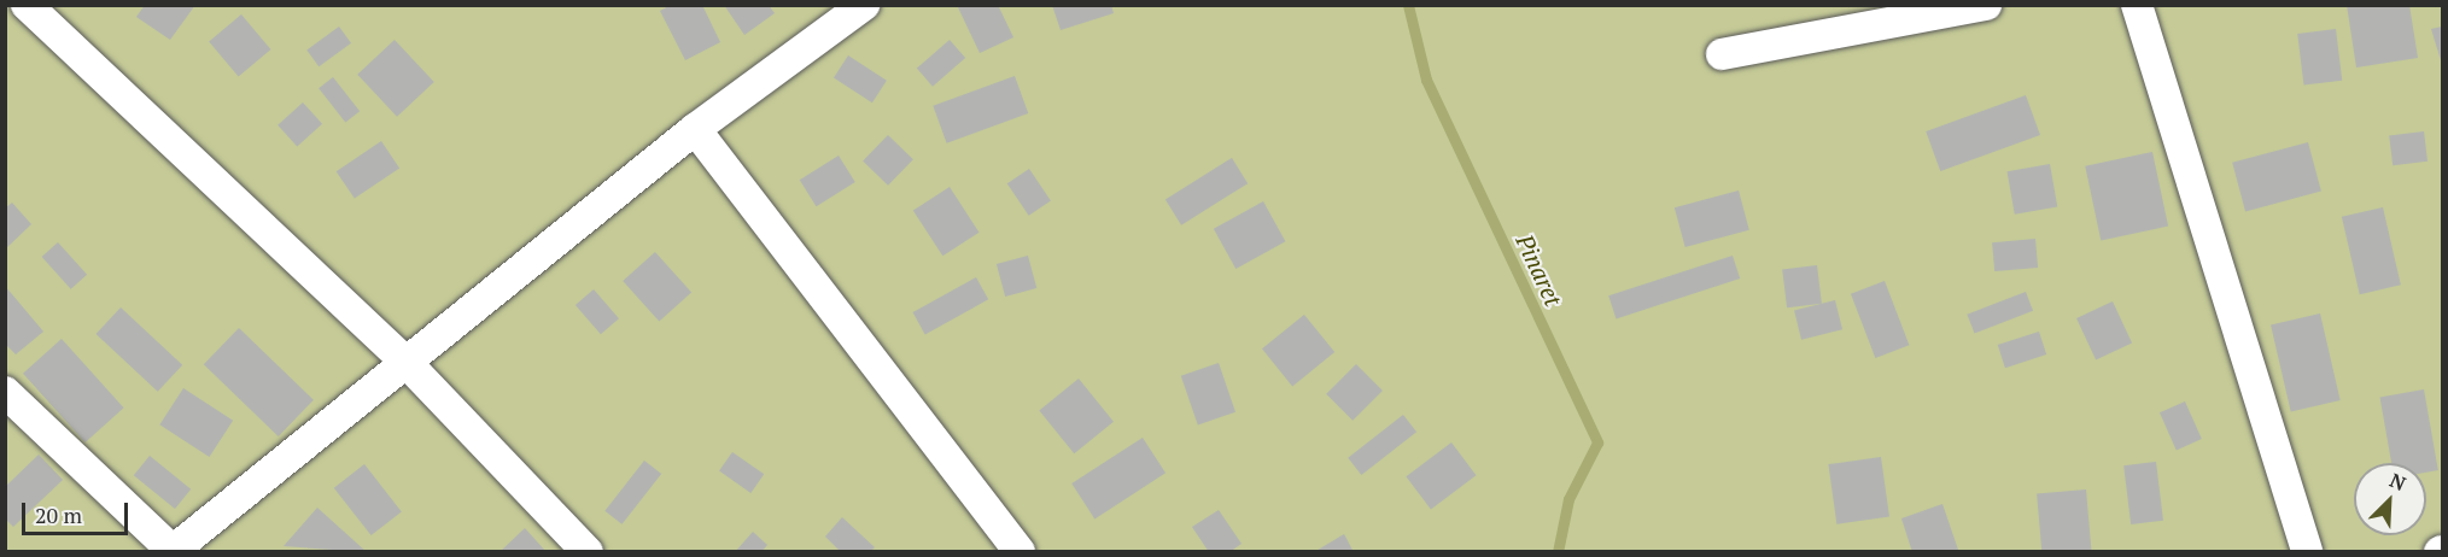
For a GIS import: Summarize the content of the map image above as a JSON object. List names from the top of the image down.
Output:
{
  "water": ["Pinaret"],
  "scale_bar": "20 m",
  "north": "top right"
}
